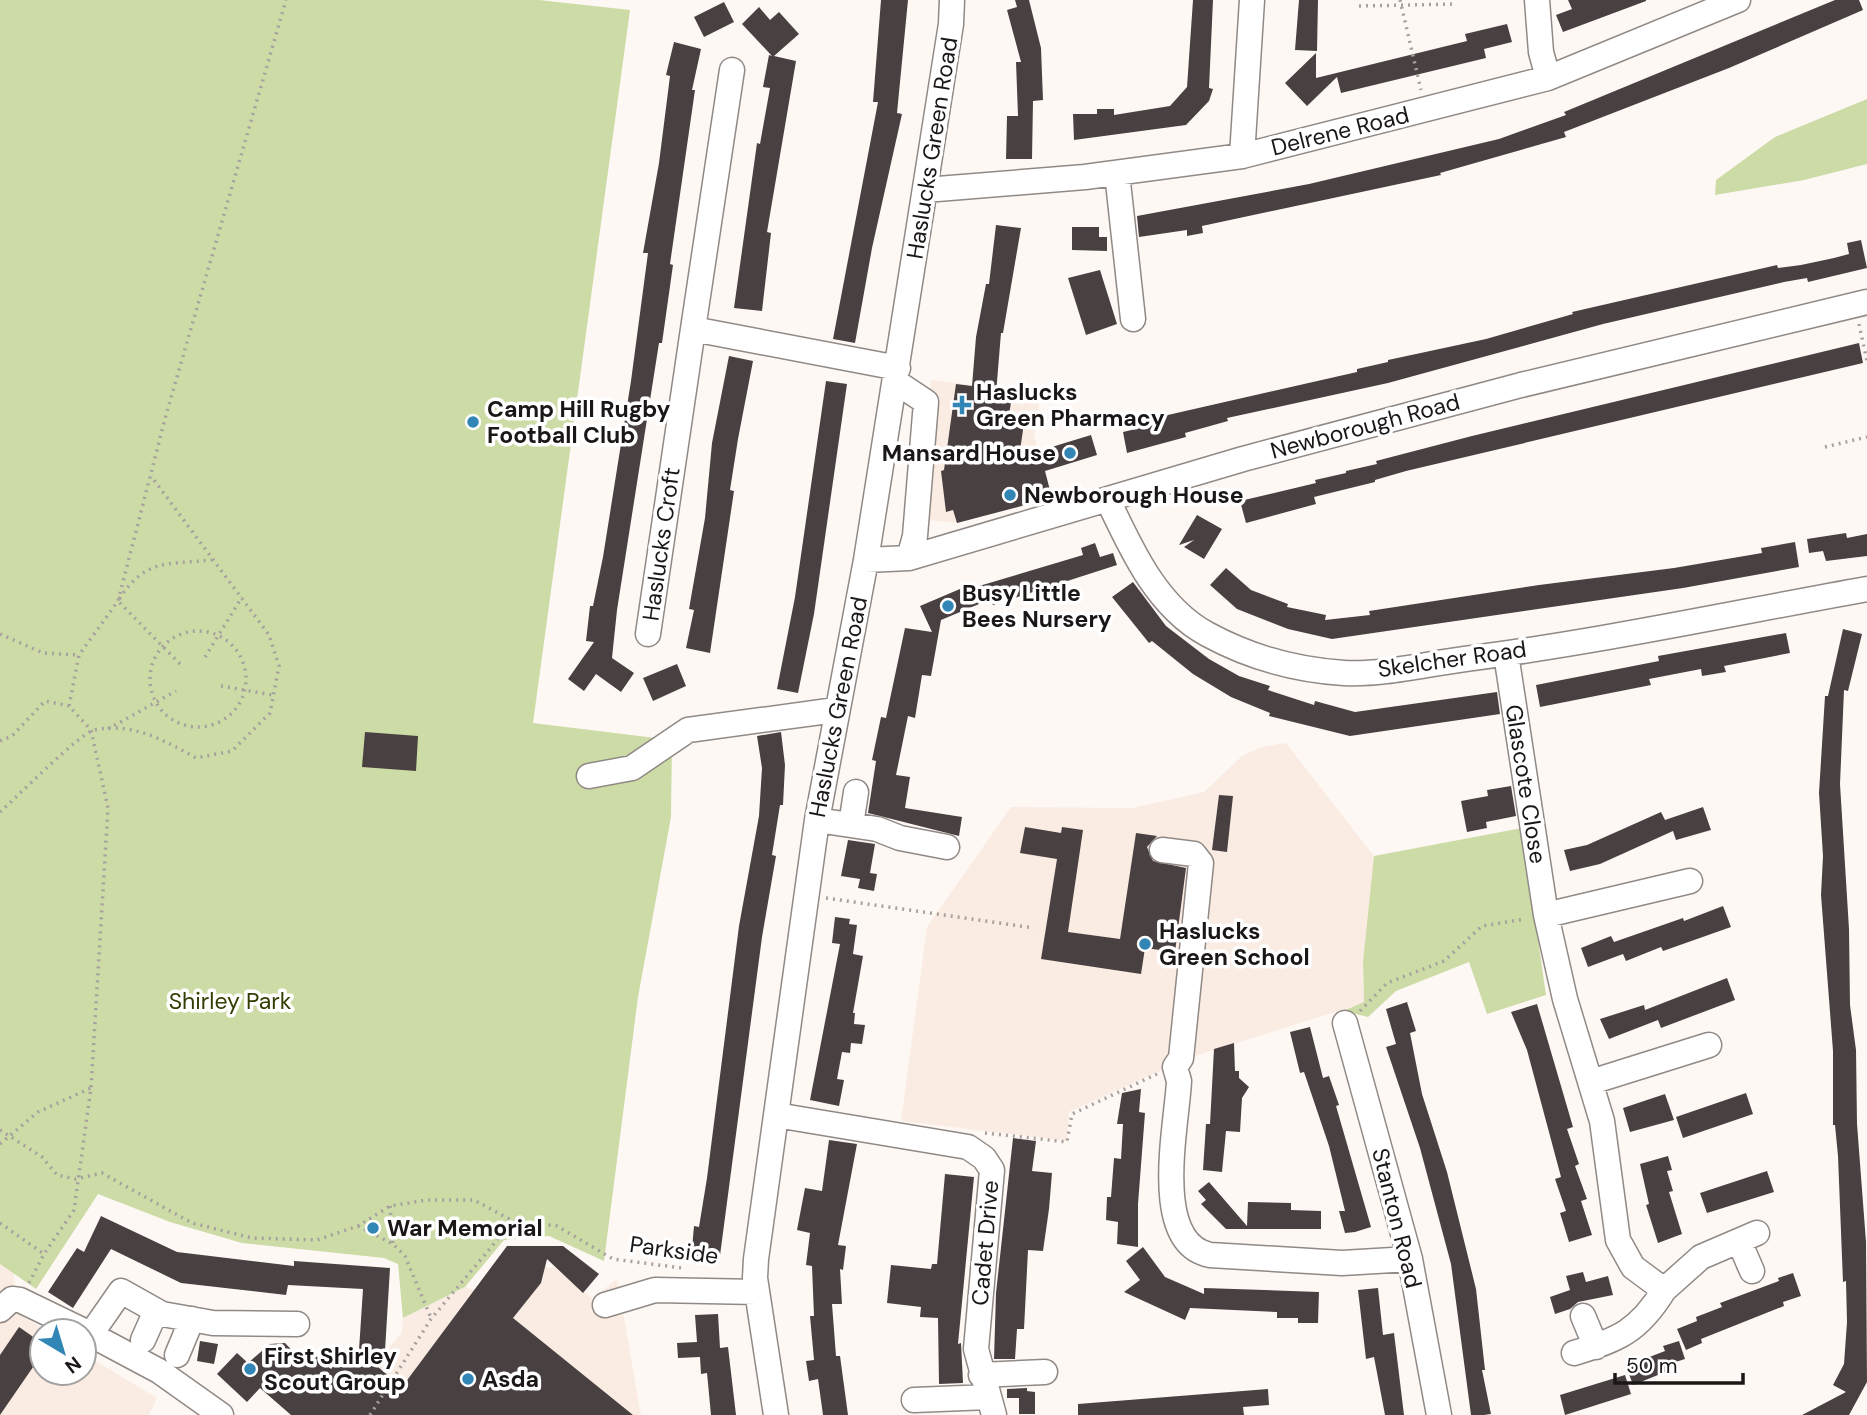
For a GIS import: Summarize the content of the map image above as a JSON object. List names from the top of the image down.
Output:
{
  "streets": {
    "street": [
      "Delrene Road",
      "Haslucks Green Road",
      "Newborough Road",
      "Haslucks Croft",
      "Skelcher Road",
      "Glascote Close",
      "Stanton Road",
      "Cadet Drive"
    ],
    "path": ["Parkside"]
  },
  "crossings": [
    ["Delrene Road", "Haslucks Green Road"],
    ["Haslucks Green Road", "Newborough Road"],
    ["Haslucks Green Road", "Cadet Drive"],
    ["Newborough Road", "Skelcher Road"],
    ["Skelcher Road", "Glascote Close"]
  ],
  "parks": ["Shirley Park"],
  "places": {
    "health": ["Haslucks Green Pharmacy"],
    "other": [
      "Camp Hill Rugby Football Club",
      "Mansard House",
      "Newborough House",
      "Busy Little Bees Nursery",
      "Haslucks Green School",
      "War Memorial",
      "First Shirley Scout Group",
      "Asda"
    ]
  },
  "scale_bar": "50 m",
  "north": "bottom right"
}
